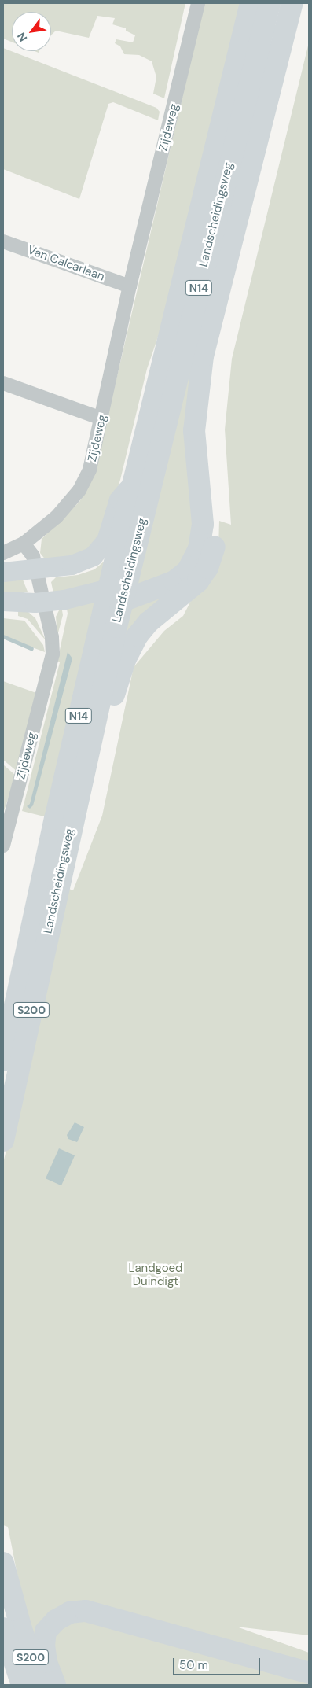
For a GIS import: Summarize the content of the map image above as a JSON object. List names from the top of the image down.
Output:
{
  "streets": {
    "main road": ["Landscheidingsweg", "N14", "S200"],
    "street": ["Zijdeweg", "Van Calcarlaan"]
  },
  "crossings": [
    ["Zijdeweg", "Van Calcarlaan"],
    ["Landscheidingsweg", "N14"]
  ],
  "parks": ["Landgoed Duindigt"],
  "scale_bar": "50 m",
  "north": "bottom left"
}
